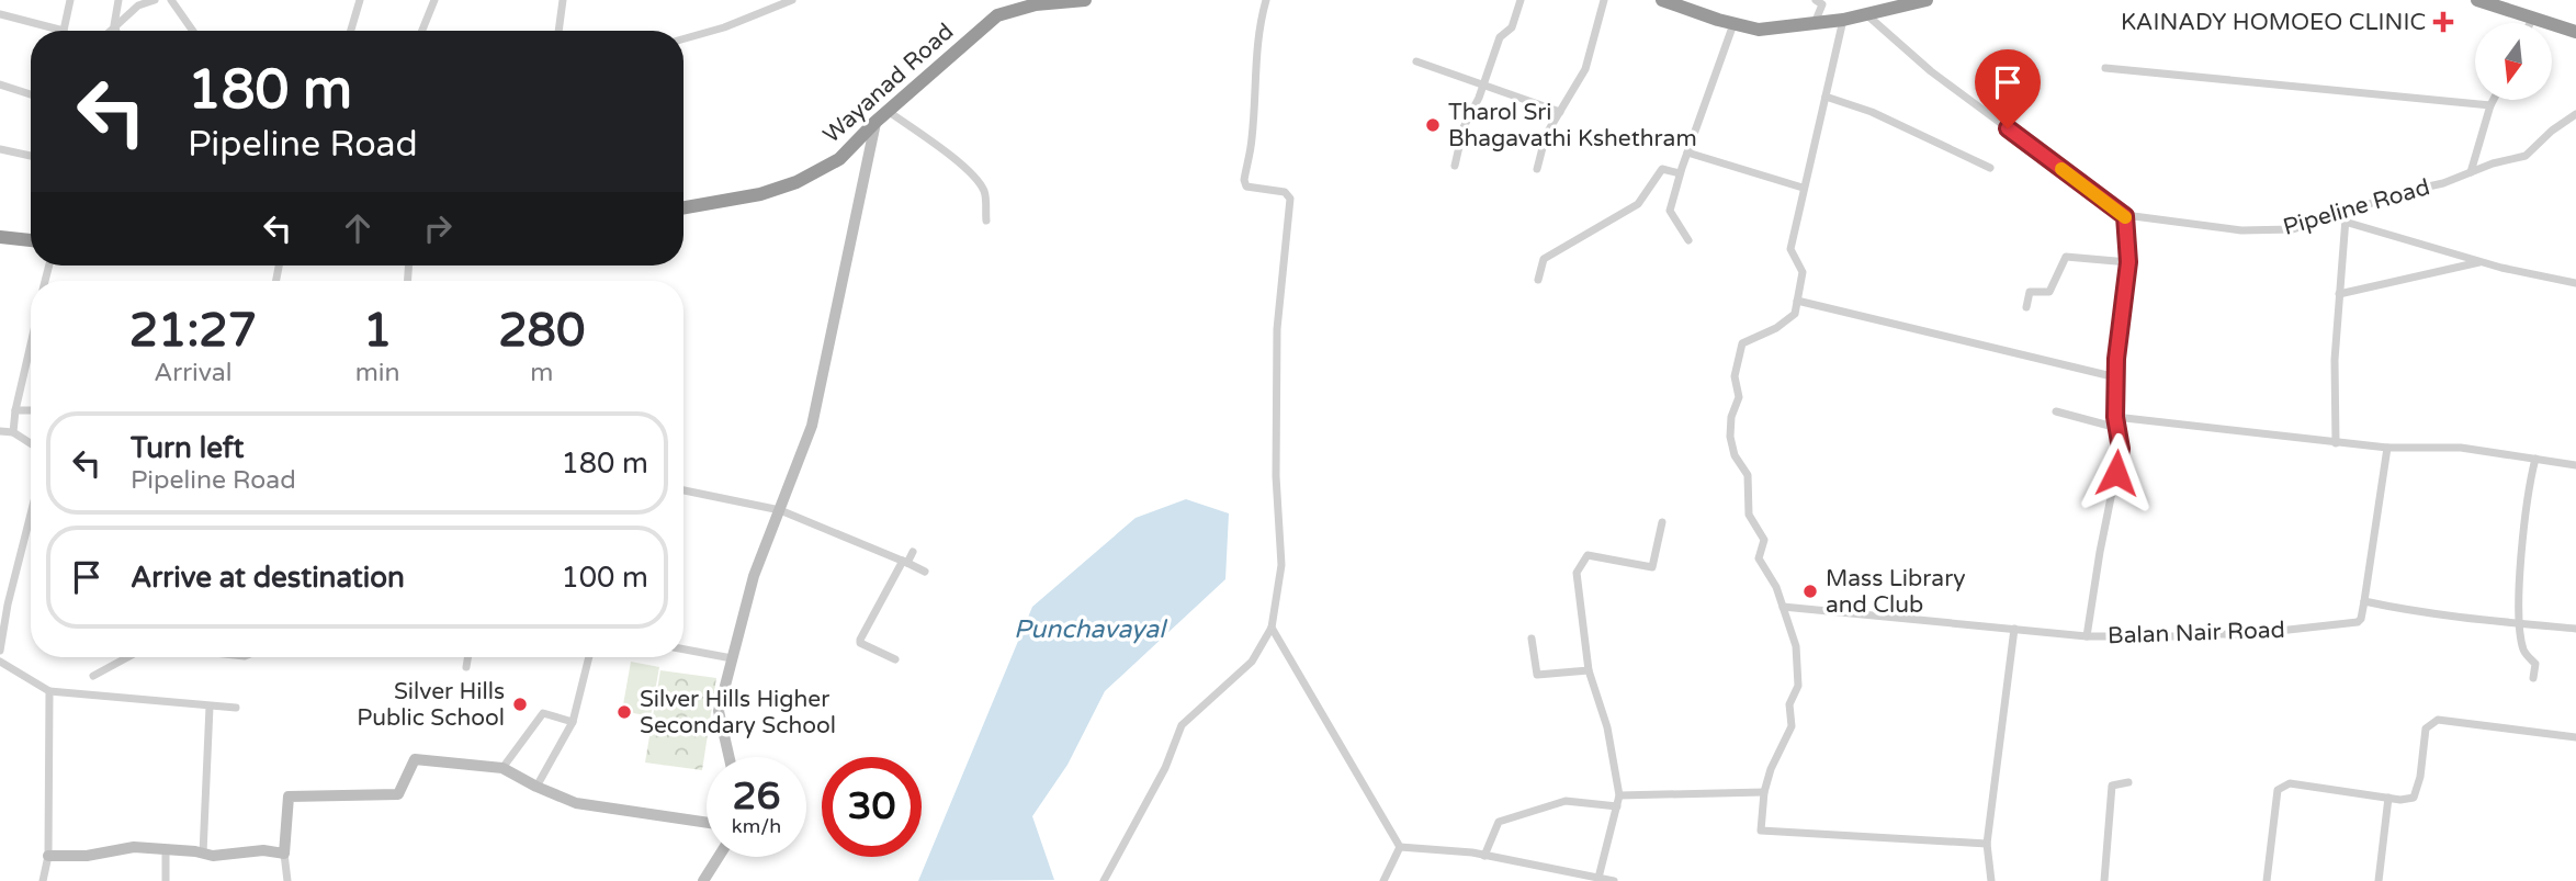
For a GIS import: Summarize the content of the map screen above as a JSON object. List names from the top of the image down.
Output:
{
  "streets": {
    "highway": ["Wayanad Road"],
    "street": ["Pipeline Road", "Balan Nair Road"]
  },
  "water": ["Punchavayal"],
  "places": {
    "health": ["KAINADY HOMOEO CLINIC"],
    "other": [
      "Tharol Sri Bhagavathi Kshethram",
      "Mass Library and Club",
      "Silver Hills Public School",
      "Silver Hills Higher Secondary School"
    ]
  },
  "north": "bottom",
  "page": {
    "turn": ["180 m", "Pipeline Road"],
    "eta": [
      "21:27",
      "Arrival",
      "1",
      "min",
      "280",
      "m"
    ],
    "list": [
      {
        "name": "Turn left",
        "note": "Pipeline Road",
        "value": "180 m"
      },
      {
        "name": "Arrive at destination",
        "value": "100 m"
      }
    ],
    "speed": "26 km/h",
    "limit": "30"
  }
}
